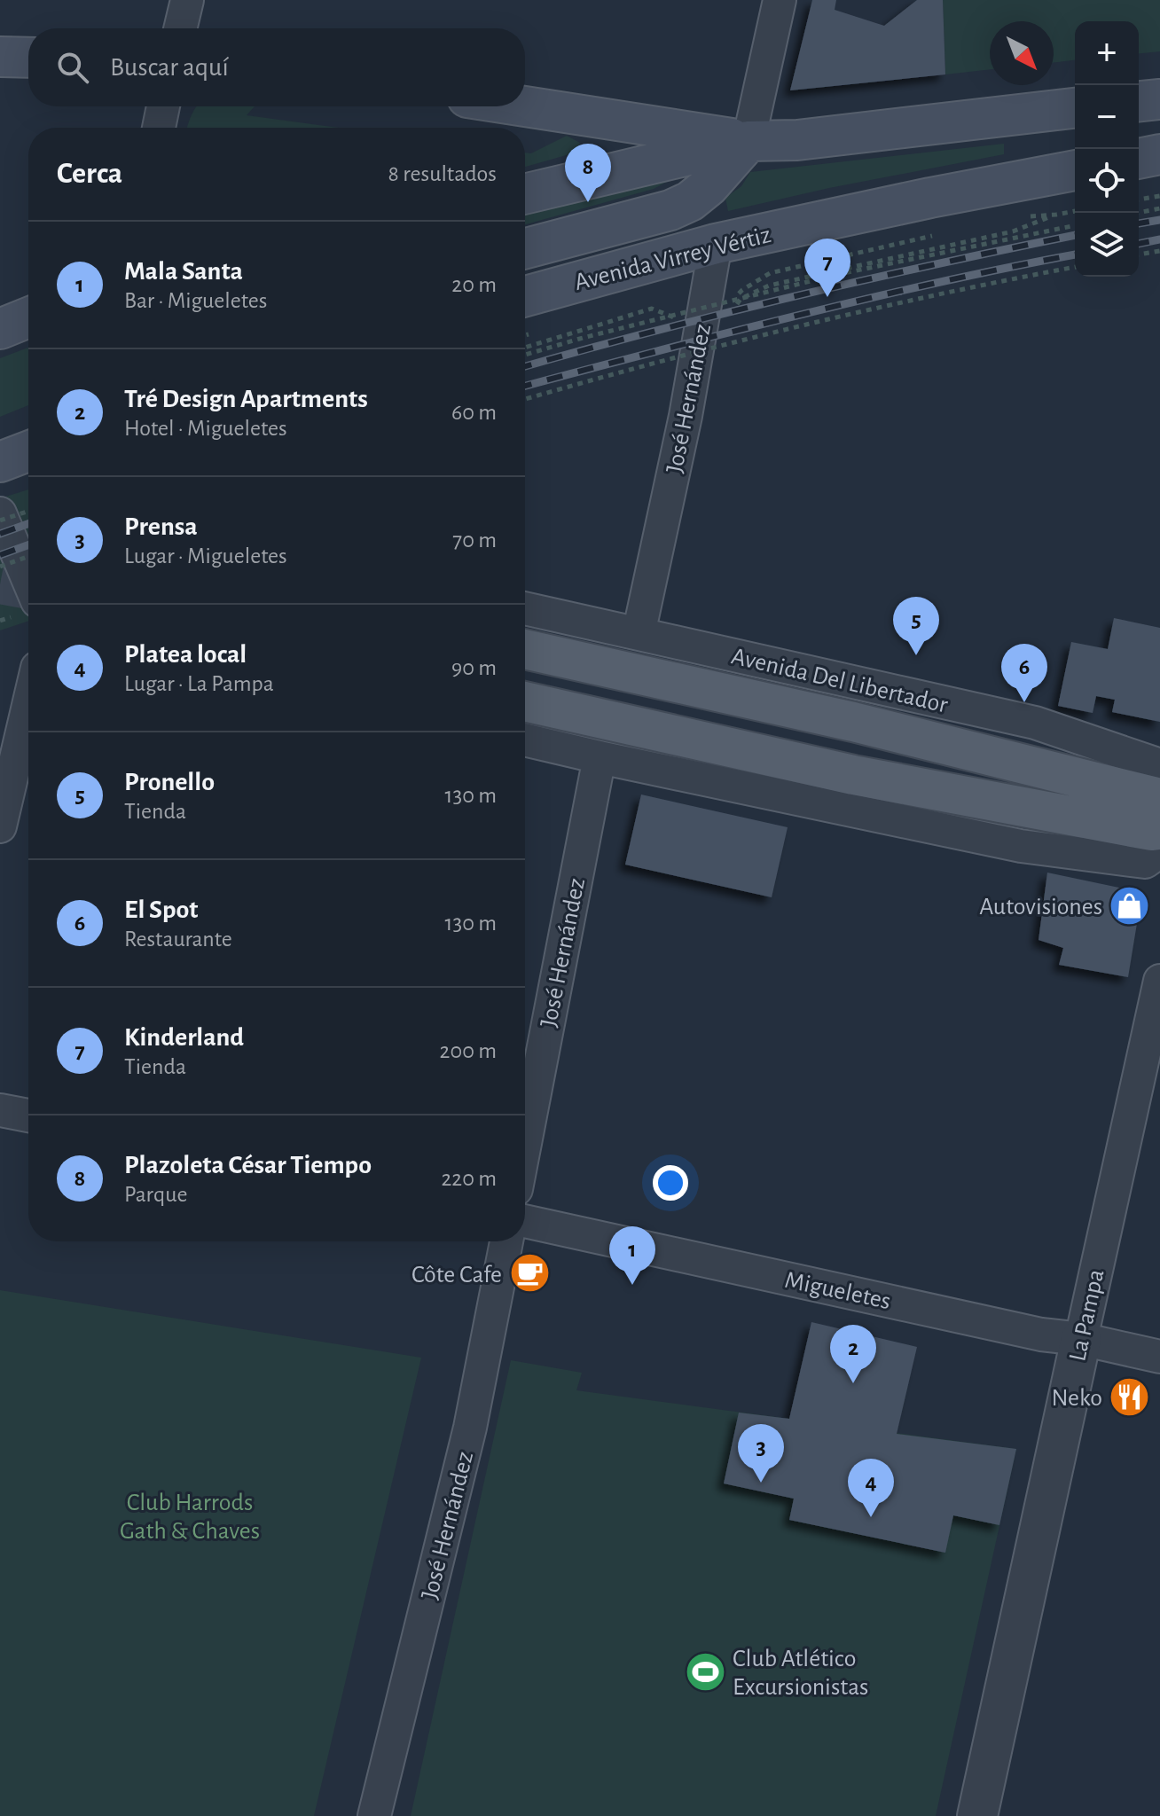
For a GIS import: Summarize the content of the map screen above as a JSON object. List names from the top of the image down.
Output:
{
  "streets": {
    "main road": ["Avenida Virrey Vértiz", "Avenida Del Libertador"],
    "street": ["José Hernández", "Migueletes", "La Pampa"]
  },
  "crossings": [
    ["Avenida Virrey Vértiz", "José Hernández"],
    ["José Hernández", "Avenida Del Libertador"],
    ["Migueletes", "La Pampa"]
  ],
  "parks": ["Club Harrods Gath & Chaves"],
  "places": {
    "shop": ["Autovisiones"],
    "cafe": ["Côte Cafe"],
    "restaurant": ["Neko"],
    "sports": ["Club Atlético Excursionistas"]
  },
  "north": "bottom right",
  "page": {
    "map_buttons": ["+", "−"],
    "search": "Buscar aquí",
    "heading": ["Cerca", "8 resultados"],
    "pins": [
      "8",
      "7",
      "5",
      "6",
      "1",
      "2",
      "3",
      "4"
    ],
    "list": [
      {
        "mark": "1",
        "name": "Mala Santa",
        "note": "Bar · Migueletes",
        "value": "20 m"
      },
      {
        "mark": "2",
        "name": "Tré Design Apartments",
        "note": "Hotel · Migueletes",
        "value": "60 m"
      },
      {
        "mark": "3",
        "name": "Prensa",
        "note": "Lugar · Migueletes",
        "value": "70 m"
      },
      {
        "mark": "4",
        "name": "Platea local",
        "note": "Lugar · La Pampa",
        "value": "90 m"
      },
      {
        "mark": "5",
        "name": "Pronello",
        "note": "Tienda",
        "value": "130 m"
      },
      {
        "mark": "6",
        "name": "El Spot",
        "note": "Restaurante",
        "value": "130 m"
      },
      {
        "mark": "7",
        "name": "Kinderland",
        "note": "Tienda",
        "value": "200 m"
      },
      {
        "mark": "8",
        "name": "Plazoleta César Tiempo",
        "note": "Parque",
        "value": "220 m"
      }
    ]
  }
}
